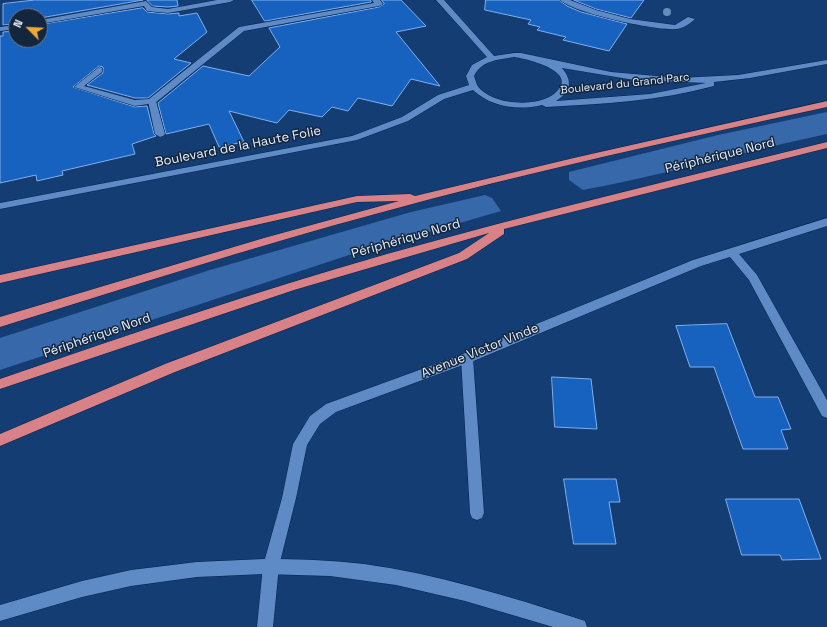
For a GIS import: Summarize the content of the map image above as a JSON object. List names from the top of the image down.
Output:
{
  "streets": {
    "highway": ["Périphérique Nord"],
    "street": ["Boulevard du Grand Parc", "Boulevard de la Haute Folie", "Avenue Victor Vinde"]
  },
  "north": "top left"
}
